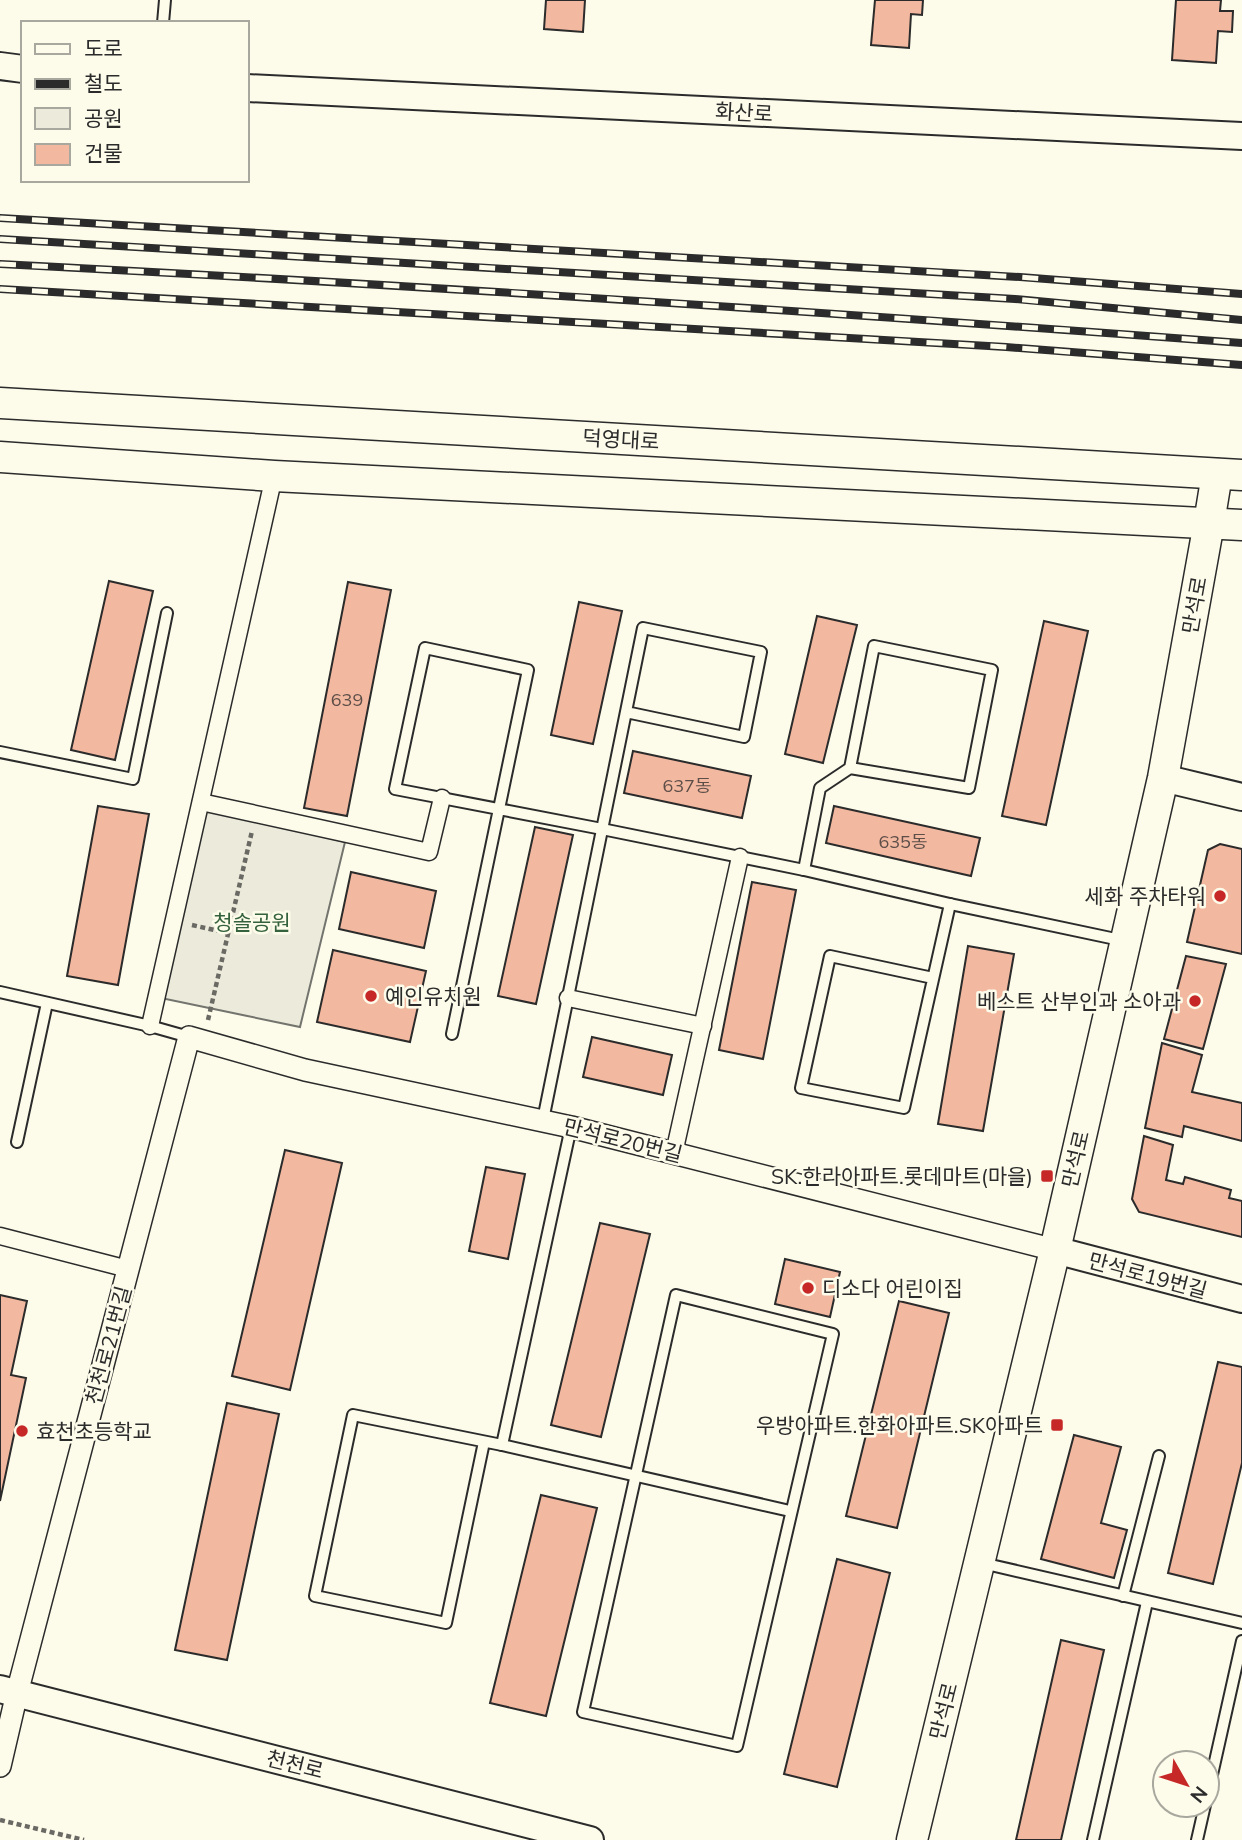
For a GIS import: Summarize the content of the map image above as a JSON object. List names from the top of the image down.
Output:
{
  "streets": {
    "main road": ["덕영대로", "만석로"],
    "street": [
      "화산로",
      "만석로20번길",
      "만석로19번길",
      "천천로21번길",
      "천천로"
    ]
  },
  "crossings": [
    ["덕영대로", "만석로"],
    ["만석로", "만석로20번길"],
    ["만석로", "만석로19번길"],
    ["만석로20번길", "만석로19번길"],
    ["만석로20번길", "천천로21번길"],
    ["천천로21번길", "천천로"]
  ],
  "parks": ["청솔공원"],
  "places": {
    "other": [
      "세화 주차타워",
      "예인유치원",
      "베스트 산부인과 소아과",
      "디소다 어린이집",
      "효천초등학교"
    ],
    "transit": ["SK.한라아파트.롯데마트(마을)", "우방아파트.한화아파트.SK아파트"]
  },
  "house_numbers": ["639", "637동", "635동"],
  "legend": [
    "도로",
    "철도",
    "공원",
    "건물"
  ],
  "north": "bottom right"
}
